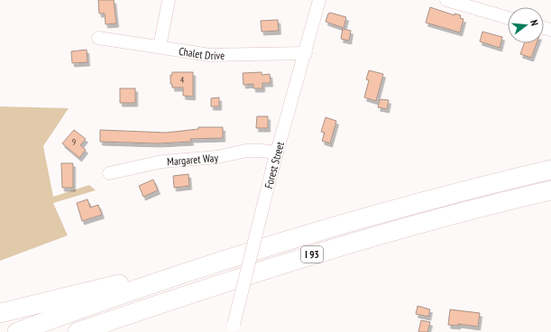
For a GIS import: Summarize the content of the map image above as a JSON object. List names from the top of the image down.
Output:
{
  "streets": {
    "highway": ["I 93"],
    "street": ["Chalet Drive", "Margaret Way", "Forest Street"]
  },
  "crossings": [
    ["Chalet Drive", "Forest Street"],
    ["Margaret Way", "Forest Street"]
  ],
  "house_numbers": ["4", "9"],
  "north": "right"
}
